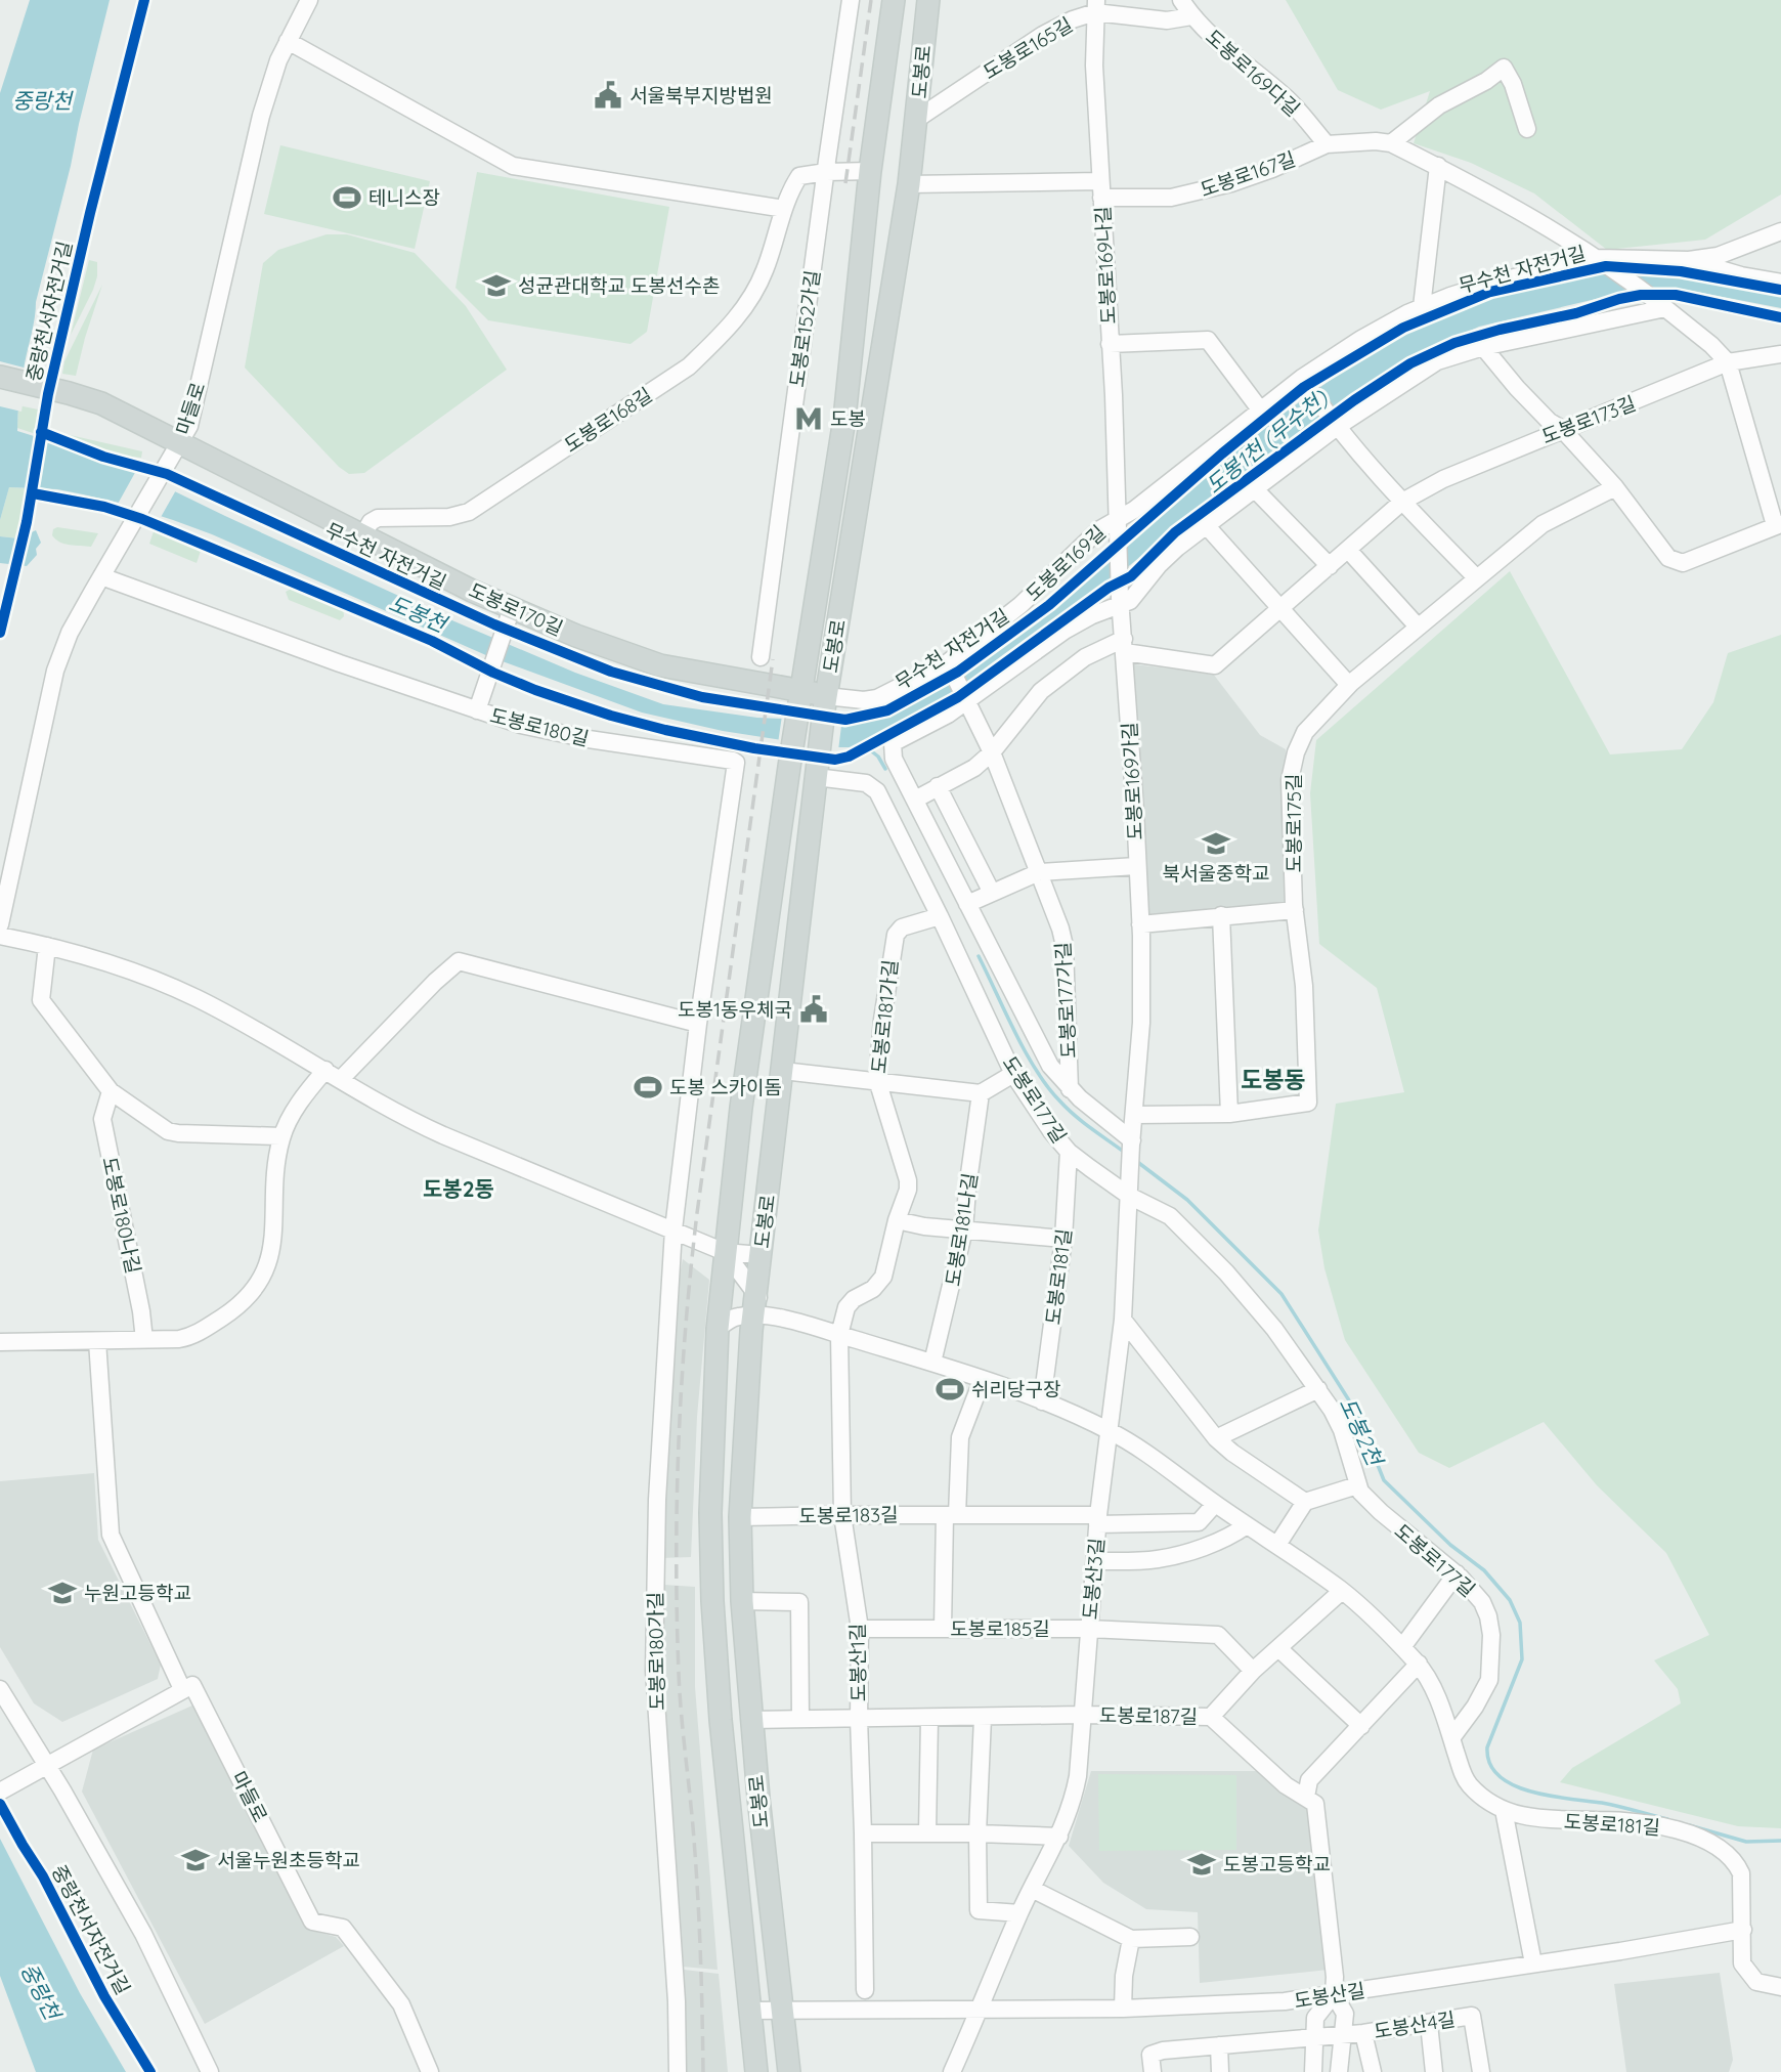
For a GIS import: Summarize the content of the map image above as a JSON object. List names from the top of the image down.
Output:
{
  "streets": {
    "main road": ["도봉로", "도봉로170길"],
    "street": [
      "도봉로165길",
      "도봉로169다길",
      "도봉로167길",
      "도봉로169나길",
      "도봉로152가길",
      "마들로",
      "도봉로168길",
      "도봉로173길",
      "도봉로169길",
      "도봉로180길",
      "도봉로169가길",
      "도봉로175길",
      "도봉로177가길",
      "도봉로181가길",
      "도봉로177길",
      "도봉로180나길",
      "도봉로181나길",
      "도봉로181길",
      "도봉로183길",
      "도봉산3길",
      "도봉로185길",
      "도봉로180가길",
      "도봉산1길",
      "도봉로187길",
      "도봉산길",
      "도봉산4길"
    ],
    "cycle path": ["무수천 자전거길", "중랑천서자전거길"]
  },
  "crossings": [
    ["도봉로165길", "도봉로"],
    ["도봉로165길", "도봉로169다길"],
    ["도봉로165길", "도봉로169나길"],
    ["도봉로", "도봉로167길"],
    ["도봉로", "도봉로168길"],
    ["도봉로", "도봉로169길"],
    ["도봉로", "도봉로170길"],
    ["도봉로", "도봉로177길"],
    ["도봉로", "도봉로181길"],
    ["도봉로", "도봉로183길"],
    ["도봉로", "도봉로187길"],
    ["도봉로", "도봉산길"],
    ["도봉로169다길", "도봉로167길"],
    ["도봉로167길", "도봉로169나길"],
    ["도봉로167길", "도봉로173길"],
    ["도봉로167길", "도봉로169길"],
    ["도봉로169나길", "도봉로169길"],
    ["도봉로169나길", "도봉로169가길"],
    ["도봉로152가길", "도봉로168길"],
    ["마들로", "도봉로170길"],
    ["마들로", "도봉로180길"],
    ["도봉로168길", "도봉로170길"],
    ["도봉로173길", "도봉로169가길"],
    ["도봉로169길", "도봉로170길"],
    ["도봉로169길", "도봉로177가길"],
    ["도봉로180길", "도봉로180가길"],
    ["도봉로169가길", "도봉로175길"],
    ["도봉로169가길", "도봉로177길"],
    ["도봉로169가길", "도봉산3길"],
    ["도봉로177가길", "도봉로177길"],
    ["도봉로181가길", "도봉로177길"],
    ["도봉로181가길", "도봉로181길"],
    ["도봉로181가길", "도봉산1길"],
    ["도봉로177길", "도봉로181길"],
    ["도봉로177길", "도봉산3길"],
    ["도봉로181나길", "도봉로181길"],
    ["도봉로181길", "도봉산3길"],
    ["도봉로181길", "도봉산1길"],
    ["도봉로181길", "도봉산길"],
    ["도봉로183길", "도봉산3길"],
    ["도봉로183길", "도봉산1길"],
    ["도봉산3길", "도봉로185길"],
    ["도봉산3길", "도봉로187길"],
    ["도봉산3길", "도봉산길"],
    ["도봉로185길", "도봉산1길"],
    ["도봉산1길", "도봉로187길"],
    ["도봉산길", "도봉산4길"]
  ],
  "districts": ["도봉동", "도봉2동"],
  "water": [
    "중랑천",
    "도봉1천 (무수천)",
    "도봉천",
    "도봉2천"
  ],
  "places": {
    "public building": ["서울북부지방법원", "도봉1동우체국"],
    "sports": ["테니스장", "도봉 스카이돔", "쉬리당구장"],
    "school or university": [
      "성균관대학교 도봉선수촌",
      "북서울중학교",
      "누원고등학교",
      "서울누원초등학교",
      "도봉고등학교"
    ],
    "metro station": ["도봉"]
  }
}
